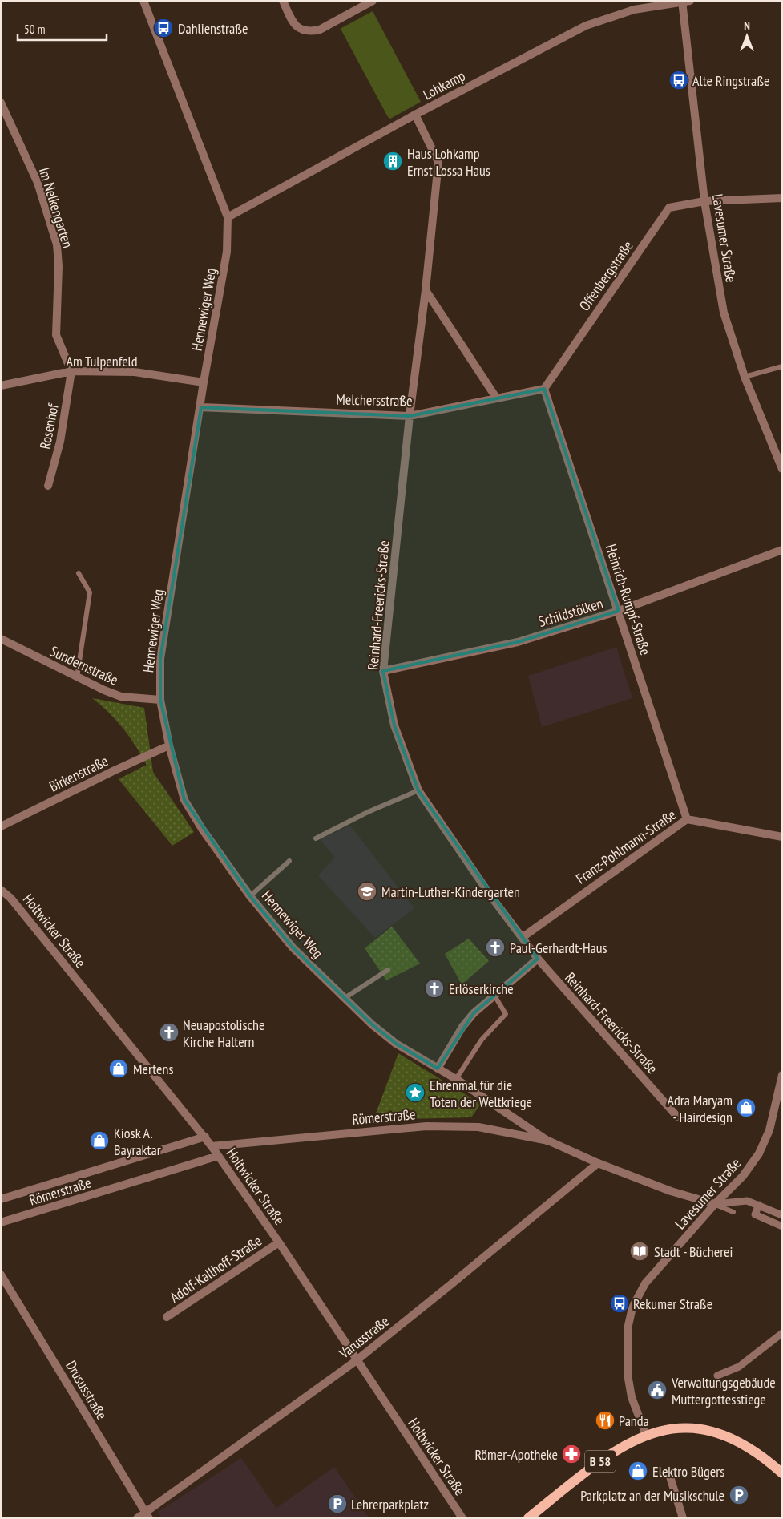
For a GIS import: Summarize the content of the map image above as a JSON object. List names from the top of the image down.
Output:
{
  "streets": {
    "main road": ["B 58"],
    "street": [
      "Lohkamp",
      "Im Nelkengarten",
      "Lavesumer Straße",
      "Offenbergstraße",
      "Hennewiger Weg",
      "Am Tulpenfeld",
      "Melchersstraße",
      "Rosenhof",
      "Heinrich-Rumpf-Straße",
      "Reinhard-Freericks-Straße",
      "Schildstölken",
      "Sundernstraße",
      "Birkenstraße",
      "Franz-Pohlmann-Straße",
      "Holtwicker Straße",
      "Römerstraße",
      "Adolf-Kallhoff-Straße",
      "Varusstraße",
      "Drususstraße"
    ]
  },
  "crossings": [
    ["Lohkamp", "Lavesumer Straße"],
    ["Lohkamp", "Hennewiger Weg"],
    ["Lohkamp", "Reinhard-Freericks-Straße"],
    ["Im Nelkengarten", "Am Tulpenfeld"],
    ["Im Nelkengarten", "Rosenhof"],
    ["Lavesumer Straße", "Offenbergstraße"],
    ["Lavesumer Straße", "Römerstraße"],
    ["Lavesumer Straße", "B 58"],
    ["Offenbergstraße", "Melchersstraße"],
    ["Offenbergstraße", "Heinrich-Rumpf-Straße"],
    ["Hennewiger Weg", "Am Tulpenfeld"],
    ["Hennewiger Weg", "Melchersstraße"],
    ["Hennewiger Weg", "Sundernstraße"],
    ["Hennewiger Weg", "Birkenstraße"],
    ["Hennewiger Weg", "Römerstraße"],
    ["Am Tulpenfeld", "Rosenhof"],
    ["Melchersstraße", "Heinrich-Rumpf-Straße"],
    ["Melchersstraße", "Reinhard-Freericks-Straße"],
    ["Heinrich-Rumpf-Straße", "Schildstölken"],
    ["Heinrich-Rumpf-Straße", "Franz-Pohlmann-Straße"],
    ["Reinhard-Freericks-Straße", "Schildstölken"],
    ["Reinhard-Freericks-Straße", "Franz-Pohlmann-Straße"],
    ["Holtwicker Straße", "Römerstraße"],
    ["Holtwicker Straße", "Adolf-Kallhoff-Straße"],
    ["Holtwicker Straße", "Varusstraße"],
    ["Römerstraße", "Varusstraße"],
    ["Varusstraße", "Drususstraße"]
  ],
  "places": {
    "bus stop": ["Dahlienstraße", "Alte Ringstraße", "Rekumer Straße"],
    "building": ["Haus Lohkamp Ernst Lossa Haus"],
    "school or university": ["Martin-Luther-Kindergarten"],
    "church": ["Paul-Gerhardt-Haus", "Erlöserkirche", "Neuapostolische Kirche Haltern"],
    "shop": [
      "Mertens",
      "Adra Maryam - Hairdesign",
      "Kiosk A. Bayraktar",
      "Elektro Bügers"
    ],
    "place": ["Ehrenmal für die Toten der Weltkriege"],
    "library": ["Stadt - Bücherei"],
    "public building": ["Verwaltungsgebäude Muttergottesstiege"],
    "restaurant": ["Panda"],
    "pharmacy": ["Römer-Apotheke"],
    "parking": ["Parkplatz an der Musikschule", "Lehrerparkplatz"]
  },
  "scale_bar": "50 m",
  "north": "top"
}
